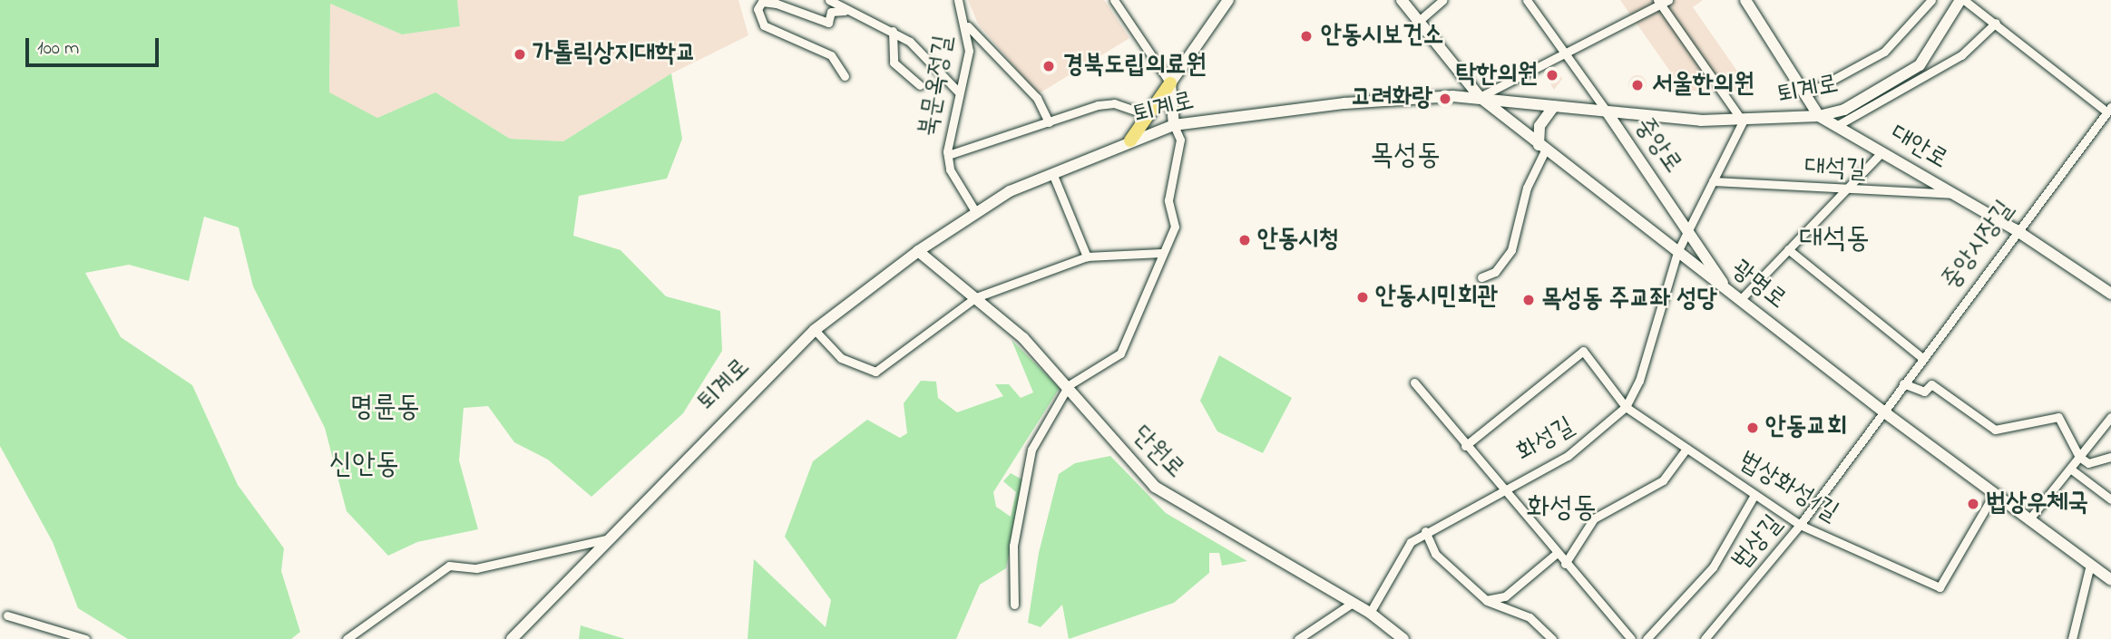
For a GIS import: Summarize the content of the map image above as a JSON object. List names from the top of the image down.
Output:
{
  "streets": {
    "street": [
      "북문옥정길",
      "퇴계로",
      "중앙로",
      "대안로",
      "대석길",
      "중앙시장길",
      "광명로",
      "화성길",
      "단원로",
      "법상화성1길",
      "법상길"
    ]
  },
  "crossings": [
    ["북문옥정길", "퇴계로"],
    ["퇴계로", "중앙로"],
    ["퇴계로", "대안로"],
    ["퇴계로", "광명로"],
    ["퇴계로", "단원로"],
    ["중앙로", "광명로"],
    ["대안로", "대석길"],
    ["대안로", "중앙시장길"],
    ["중앙시장길", "광명로"],
    ["중앙시장길", "법상길"],
    ["광명로", "법상화성1길"],
    ["광명로", "법상길"],
    ["화성길", "단원로"],
    ["화성길", "법상화성1길"],
    ["법상화성1길", "법상길"]
  ],
  "districts": [
    "목성동",
    "대석동",
    "명륜동",
    "신안동",
    "화성동"
  ],
  "places": [
    "안동시보건소",
    "가톨릭상지대학교",
    "경북도립의료원",
    "탁한의원",
    "서울한의원",
    "고려화랑",
    "안동시청",
    "안동시민회관",
    "목성동 주교좌 성당",
    "안동교회",
    "법상우체국"
  ],
  "scale_bar": "100 m"
}
